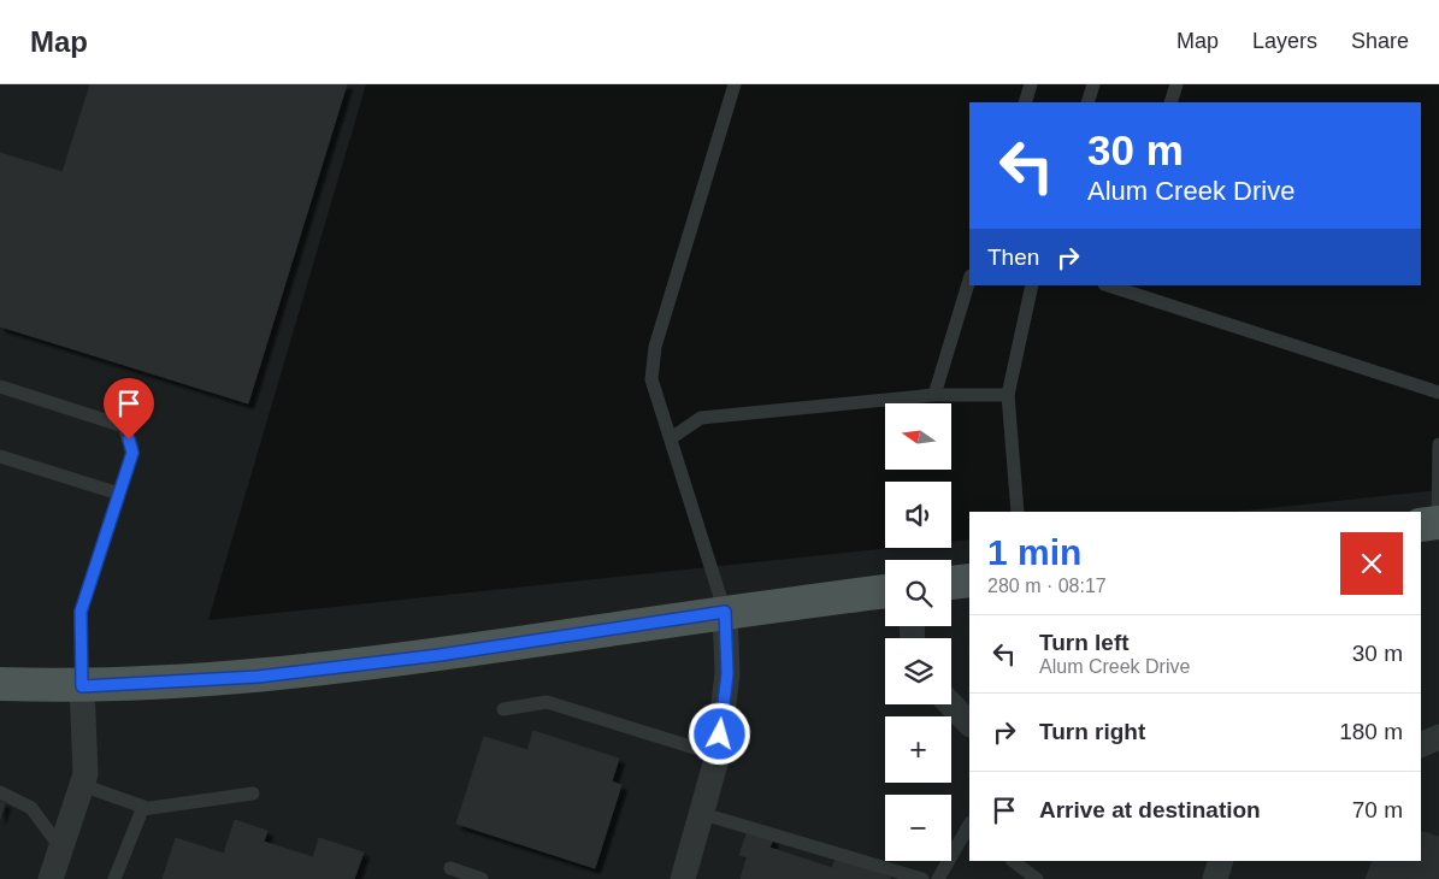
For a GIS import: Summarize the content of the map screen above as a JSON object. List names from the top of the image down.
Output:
{
  "north": "left",
  "page": {
    "header": "Map",
    "nav": ["Map", "Layers", "Share"],
    "turn": ["30 m", "Alum Creek Drive"],
    "then": "Then",
    "map_buttons": ["+", "−"],
    "heading": ["1 min", "280 m · 08:17"],
    "list": [
      {
        "name": "Turn left",
        "note": "Alum Creek Drive",
        "value": "30 m"
      },
      {
        "name": "Turn right",
        "value": "180 m"
      },
      {
        "name": "Arrive at destination",
        "value": "70 m"
      }
    ]
  }
}
